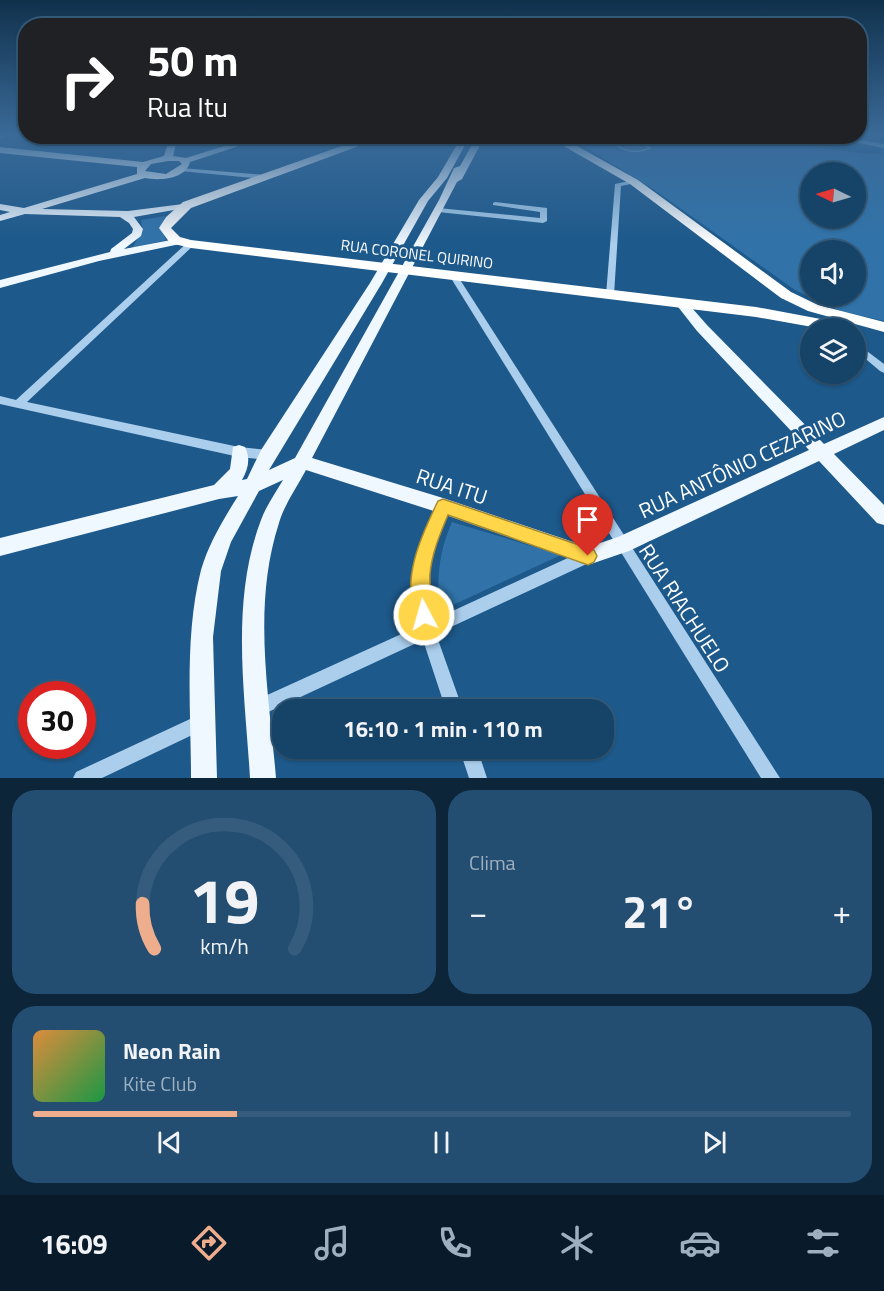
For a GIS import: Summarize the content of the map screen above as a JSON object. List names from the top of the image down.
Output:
{
  "streets": {
    "highway": ["RUA CORONEL QUIRINO"],
    "main road": ["RUA ANTÔNIO CEZARINO", "RUA ITU"],
    "street": ["RUA RIACHUELO"]
  },
  "crossings": [
    ["RUA CORONEL QUIRINO", "RUA RIACHUELO"],
    ["RUA ANTÔNIO CEZARINO", "RUA ITU"],
    ["RUA ANTÔNIO CEZARINO", "RUA RIACHUELO"]
  ],
  "north": "left",
  "page": {
    "turn": ["50 m", "Rua Itu"],
    "limit": "30",
    "trip": "16:10 · 1 min · 110 m",
    "tile": "Clima",
    "heat": ["−", "21°", "+"],
    "song": ["Neon Rain", "Kite Club"],
    "tabs": "16:09",
    "gauge": ["19", "km/h"]
  }
}
